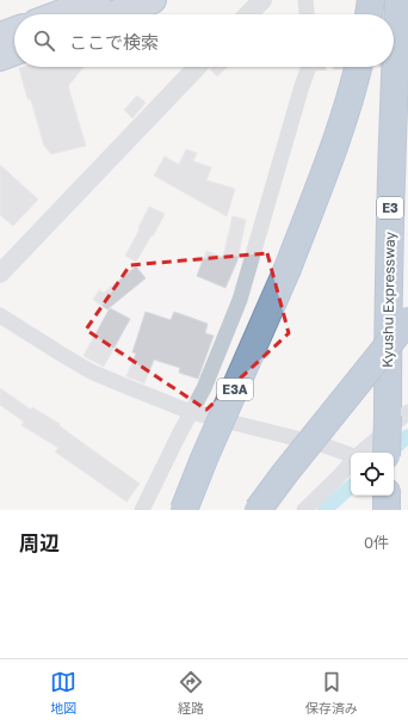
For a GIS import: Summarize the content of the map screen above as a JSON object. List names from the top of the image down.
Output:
{
  "streets": {
    "highway": ["E3", "Kyushu Expressway", "E3A"]
  },
  "page": {
    "search": "ここで検索",
    "heading": ["周辺", "0件"],
    "nav": ["地図", "経路", "保存済み"]
  }
}
